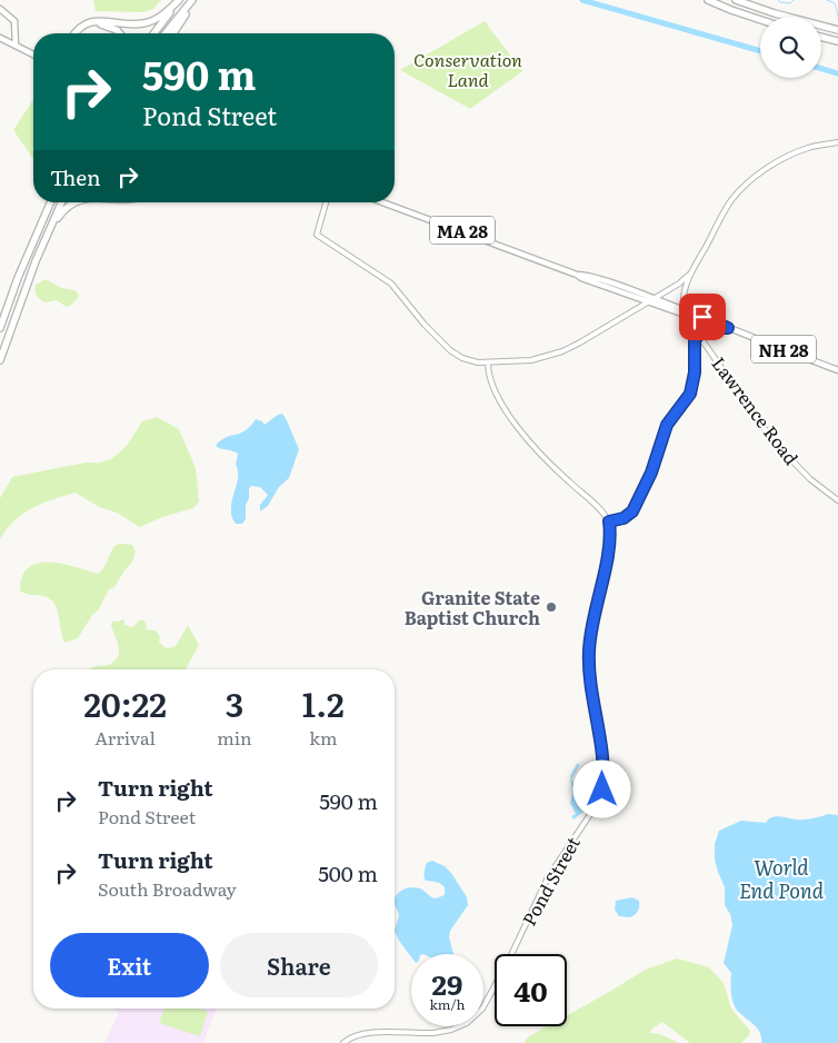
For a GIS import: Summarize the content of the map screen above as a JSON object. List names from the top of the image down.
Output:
{
  "streets": {
    "main road": ["MA 28", "NH 28"],
    "street": ["Lawrence Road", "Pond Street"]
  },
  "crossings": [
    ["MA 28", "NH 28"],
    ["NH 28", "Lawrence Road"]
  ],
  "water": ["World End Pond"],
  "parks": ["Conservation Land"],
  "places": ["Granite State Baptist Church"],
  "page": {
    "turn": ["590 m", "Pond Street"],
    "then": "Then",
    "eta": [
      "20:22",
      "Arrival",
      "3",
      "min",
      "1.2",
      "km"
    ],
    "list": [
      {
        "name": "Turn right",
        "note": "Pond Street",
        "value": "590 m"
      },
      {
        "name": "Turn right",
        "note": "South Broadway",
        "value": "500 m"
      }
    ],
    "buttons": ["Exit", "Share"],
    "speed": "29 km/h",
    "limit": "40"
  }
}
